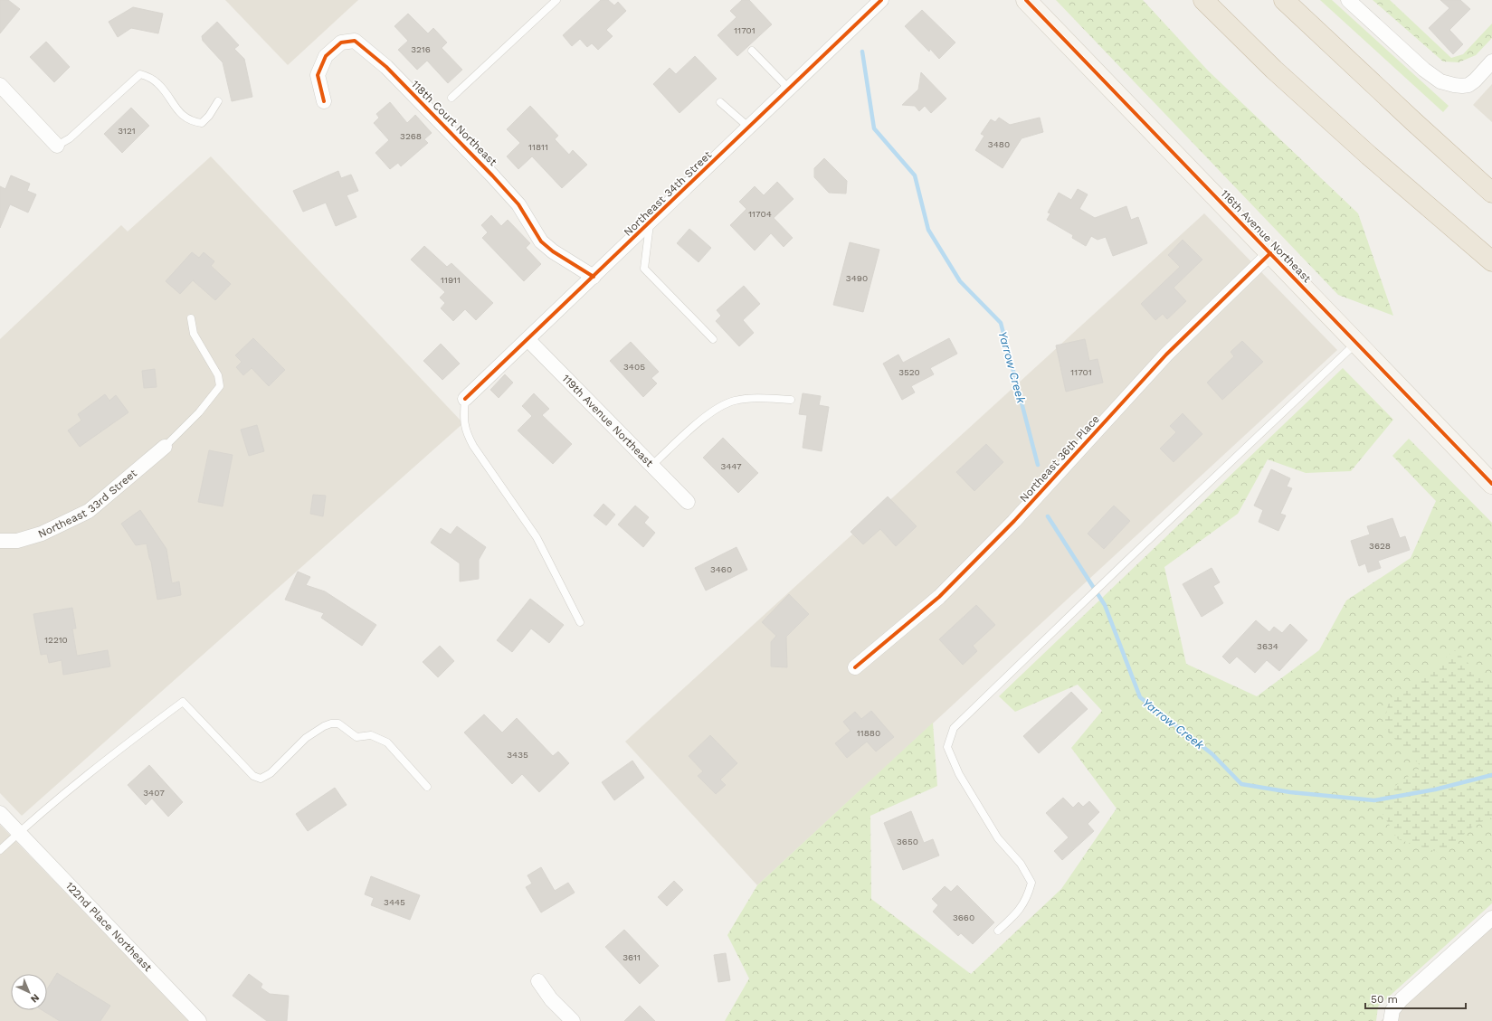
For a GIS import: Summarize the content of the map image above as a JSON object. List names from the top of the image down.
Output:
{
  "streets": {
    "street": [
      "118th Court Northeast",
      "Northeast 34th Street",
      "116th Avenue Northeast",
      "119th Avenue Northeast",
      "Northeast 36th Place",
      "Northeast 33rd Street",
      "122nd Place Northeast"
    ]
  },
  "crossings": [
    ["118th Court Northeast", "Northeast 34th Street"],
    ["Northeast 34th Street", "119th Avenue Northeast"],
    ["116th Avenue Northeast", "Northeast 36th Place"]
  ],
  "water": ["Yarrow Creek"],
  "house_numbers": [
    "11701",
    "3216",
    "3121",
    "3268",
    "3480",
    "11811",
    "11704",
    "3490",
    "11911",
    "3405",
    "3520",
    "11701",
    "3447",
    "3628",
    "3460",
    "12210",
    "3634",
    "11880",
    "3435",
    "3407",
    "3650",
    "3445",
    "3660",
    "3611"
  ],
  "scale_bar": "50 m",
  "north": "bottom right"
}
